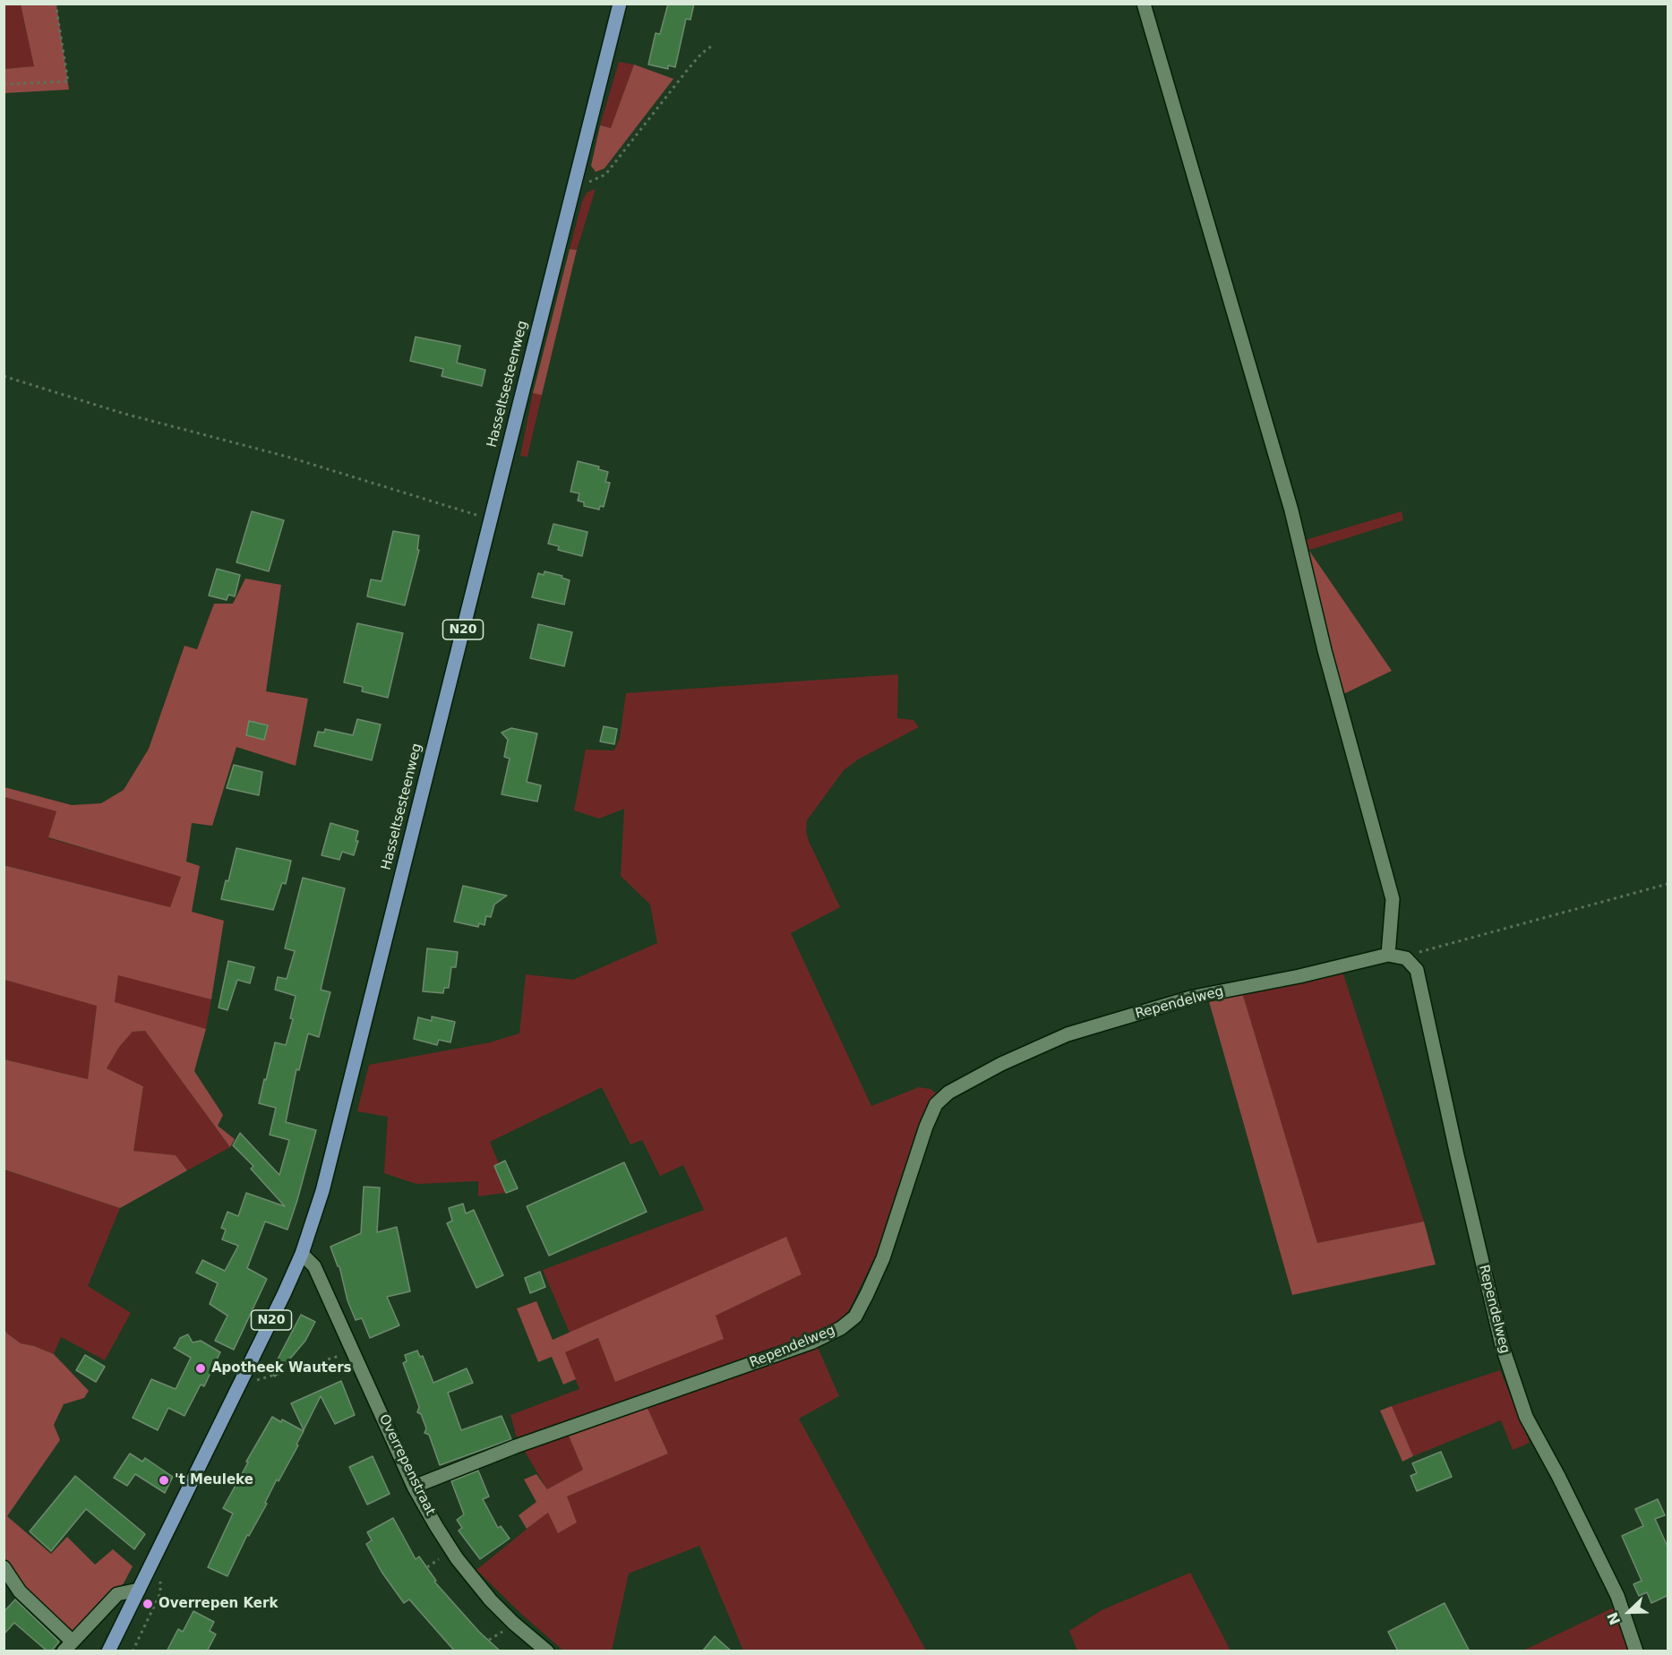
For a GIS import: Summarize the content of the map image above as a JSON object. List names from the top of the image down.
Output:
{
  "streets": {
    "main road": ["Hasseltsesteenweg", "N20"],
    "street": ["Rependelweg", "Overrepenstraat"]
  },
  "crossings": [
    ["Hasseltsesteenweg", "Overrepenstraat"],
    ["Rependelweg", "Overrepenstraat"]
  ],
  "places": ["Apotheek Wauters", "'t Meuleke", "Overrepen Kerk"],
  "north": "bottom left"
}
